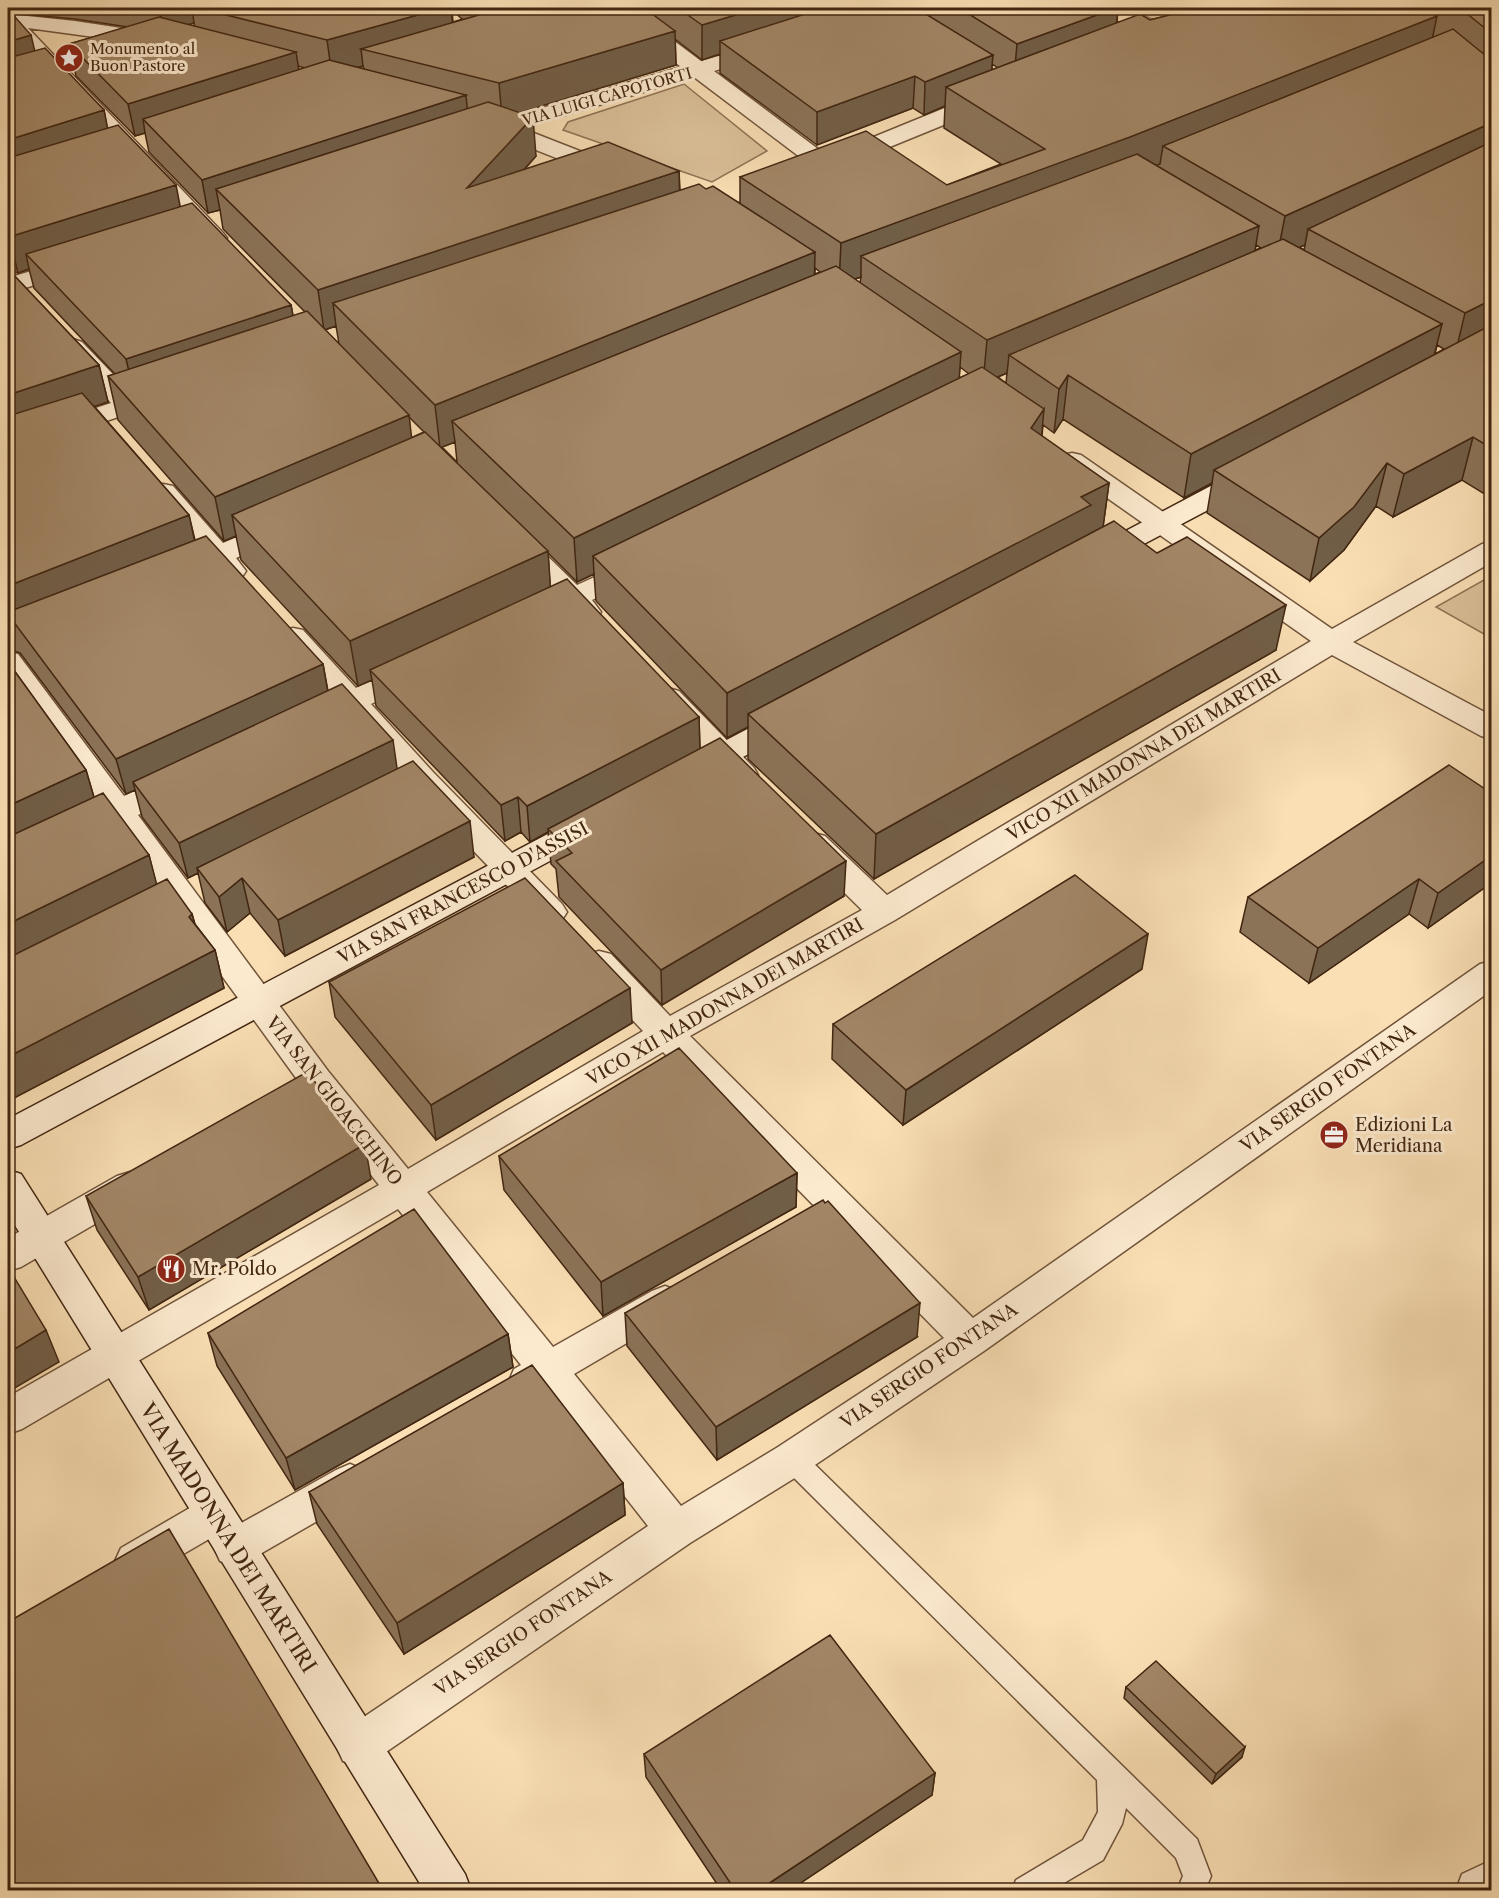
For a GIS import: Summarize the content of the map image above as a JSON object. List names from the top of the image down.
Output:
{
  "streets": {
    "street": [
      "VIA LUIGI CAPOTORTI",
      "VICO XII MADONNA DEI MARTIRI",
      "VIA SAN FRANCESCO D'ASSISI",
      "VIA SERGIO FONTANA",
      "VIA SAN GIOACCHINO",
      "VIA MADONNA DEI MARTIRI"
    ]
  },
  "crossings": [
    ["VICO XII MADONNA DEI MARTIRI", "VIA SAN GIOACCHINO"],
    ["VICO XII MADONNA DEI MARTIRI", "VIA MADONNA DEI MARTIRI"],
    ["VIA SAN FRANCESCO D'ASSISI", "VIA SAN GIOACCHINO"],
    ["VIA SERGIO FONTANA", "VIA SAN GIOACCHINO"],
    ["VIA SERGIO FONTANA", "VIA MADONNA DEI MARTIRI"]
  ],
  "places": {
    "place": ["Monumento al Buon Pastore"],
    "office": ["Edizioni La Meridiana"],
    "restaurant": ["Mr. Poldo"]
  }
}
